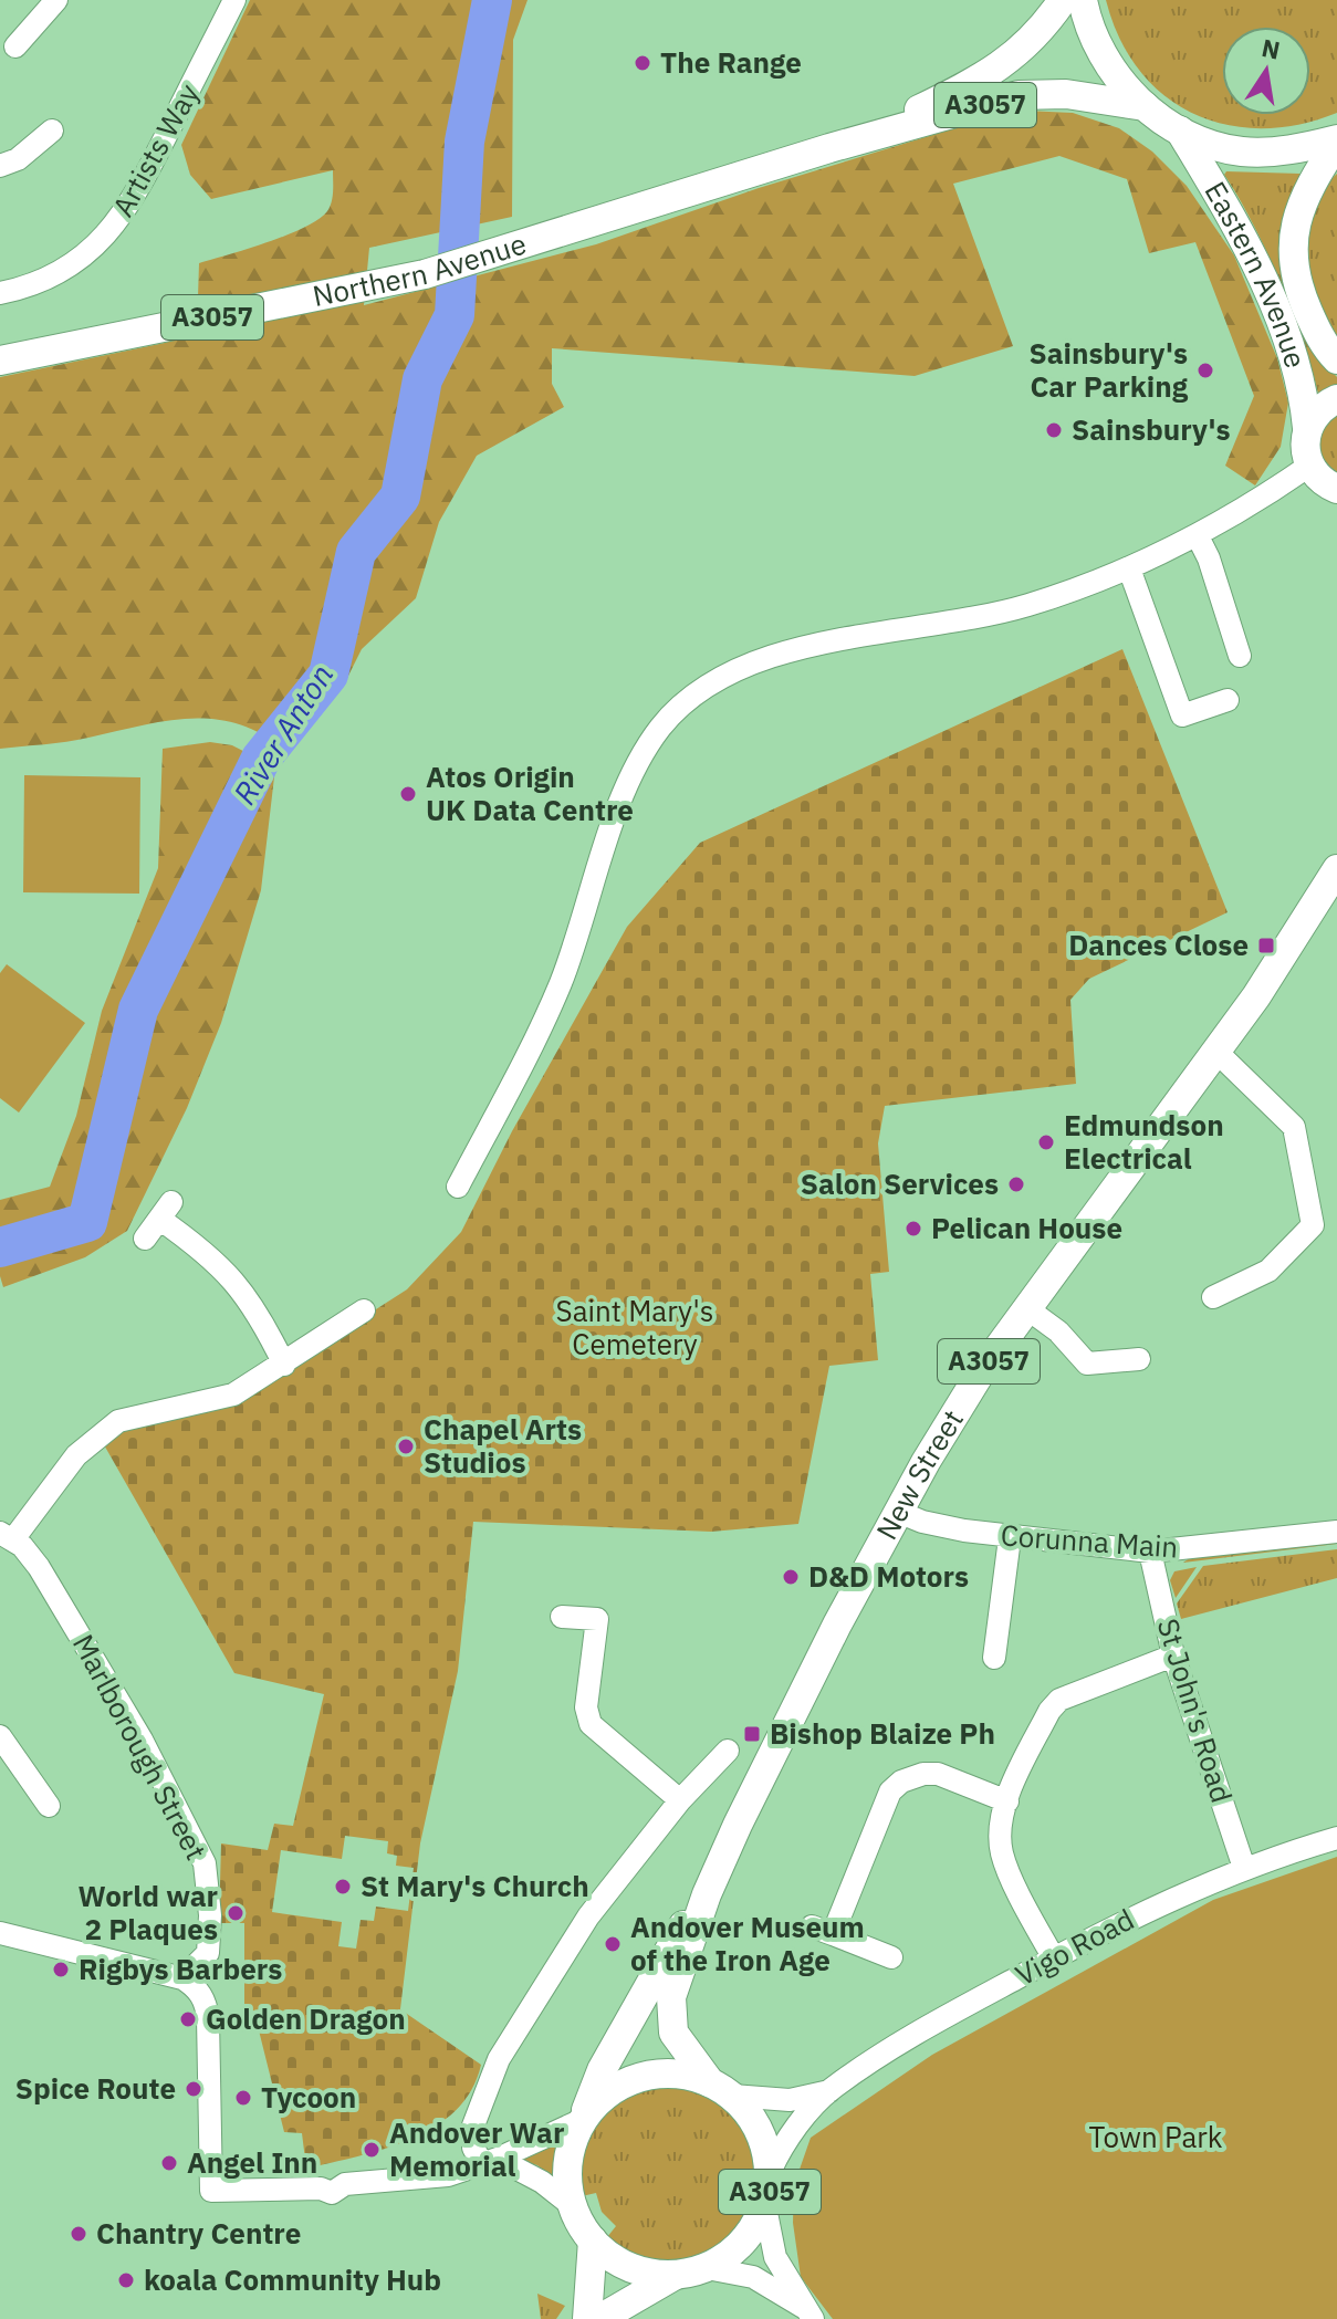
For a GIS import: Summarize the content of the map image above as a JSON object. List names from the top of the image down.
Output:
{
  "streets": {
    "main road": [
      "A3057",
      "Northern Avenue",
      "Eastern Avenue",
      "New Street"
    ],
    "street": [
      "Artists Way",
      "Corunna Main",
      "St John's Road",
      "Marlborough Street",
      "Vigo Road"
    ]
  },
  "crossings": [
    ["A3057", "Northern Avenue"],
    ["A3057", "Eastern Avenue"],
    ["A3057", "New Street"],
    ["A3057", "Vigo Road"],
    ["New Street", "Corunna Main"],
    ["New Street", "Vigo Road"],
    ["Corunna Main", "St John's Road"],
    ["St John's Road", "Vigo Road"]
  ],
  "water": ["River Anton"],
  "parks": ["Saint Mary's Cemetery", "Town Park"],
  "places": {
    "other": [
      "The Range",
      "Sainsbury's Car Parking",
      "Sainsbury's",
      "Atos Origin UK Data Centre",
      "Edmundson Electrical",
      "Salon Services",
      "Pelican House",
      "Chapel Arts Studios",
      "D&D Motors",
      "St Mary's Church",
      "World war 2 Plaques",
      "Andover Museum of the Iron Age",
      "Rigbys Barbers",
      "Golden Dragon",
      "Spice Route",
      "Tycoon",
      "Andover War Memorial",
      "Angel Inn",
      "Chantry Centre",
      "koala Community Hub"
    ],
    "transit": ["Dances Close", "Bishop Blaize Ph"]
  },
  "north": "top"
}
